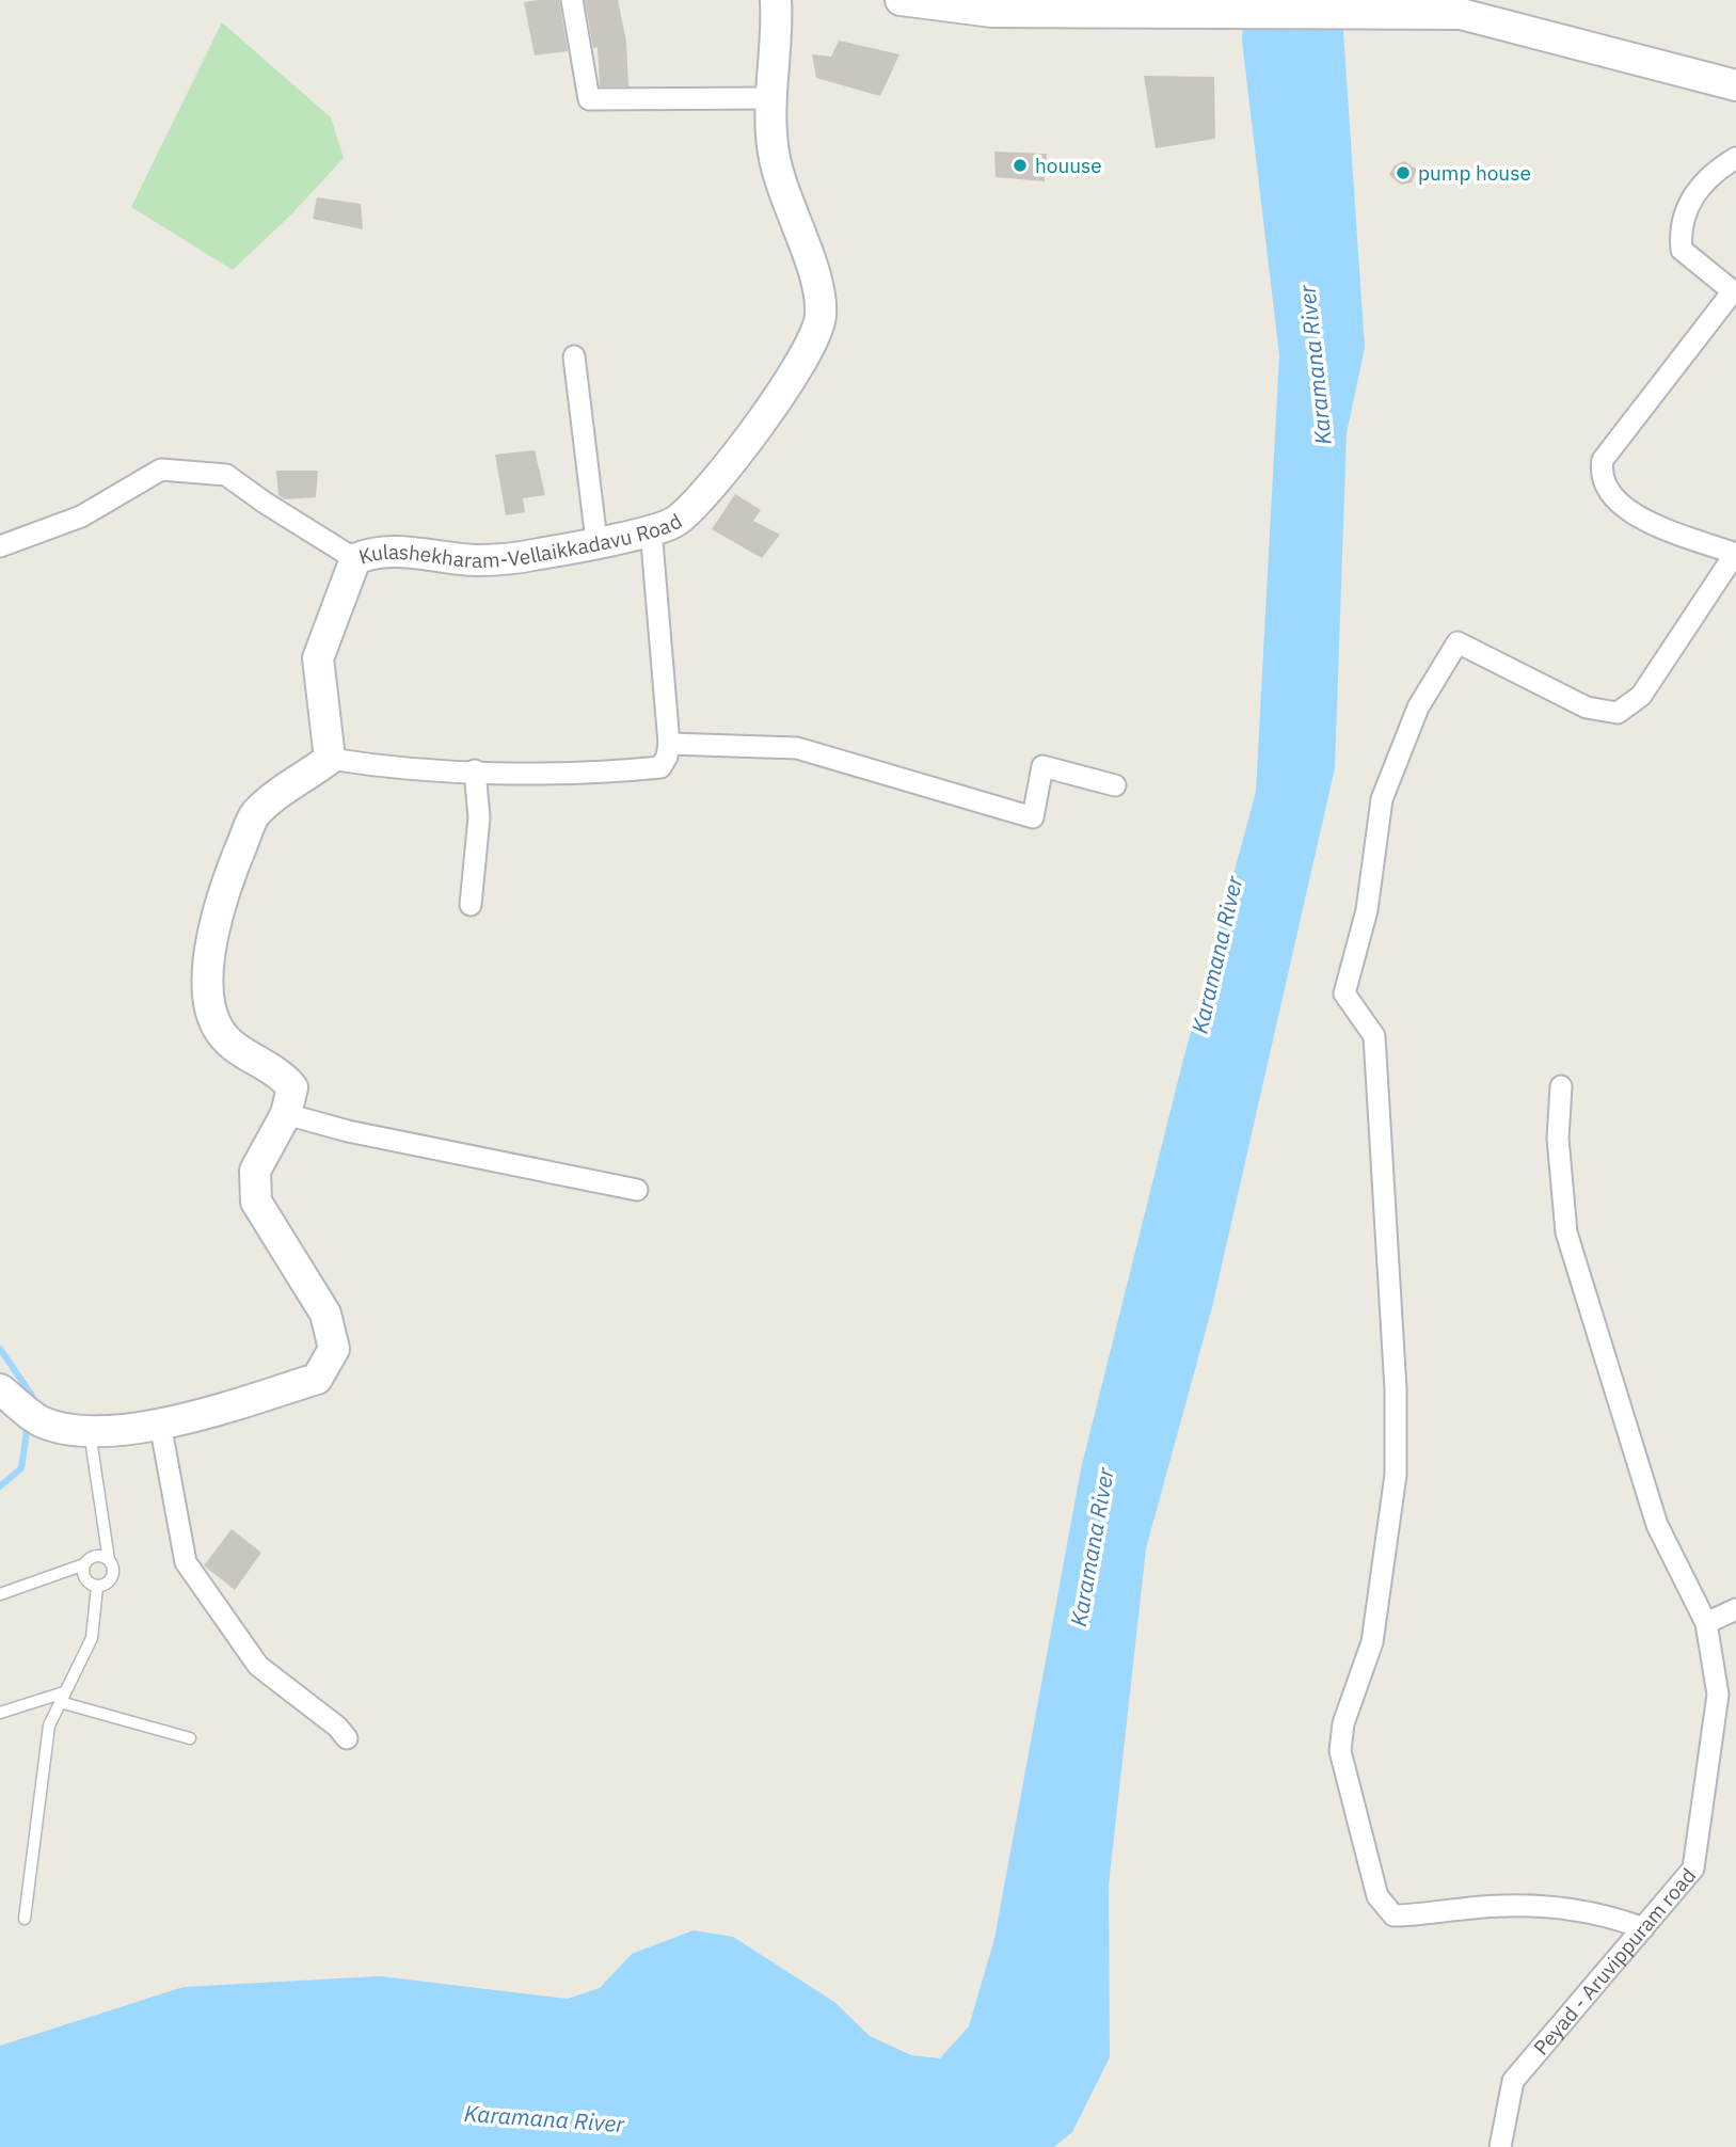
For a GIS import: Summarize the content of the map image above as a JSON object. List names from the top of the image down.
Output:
{
  "streets": {
    "street": ["Kulashekharam-Vellaikkadavu Road", "Peyad - Aruvippuram road"]
  },
  "water": ["Karamana River"],
  "places": ["houuse", "pump house"]
}
